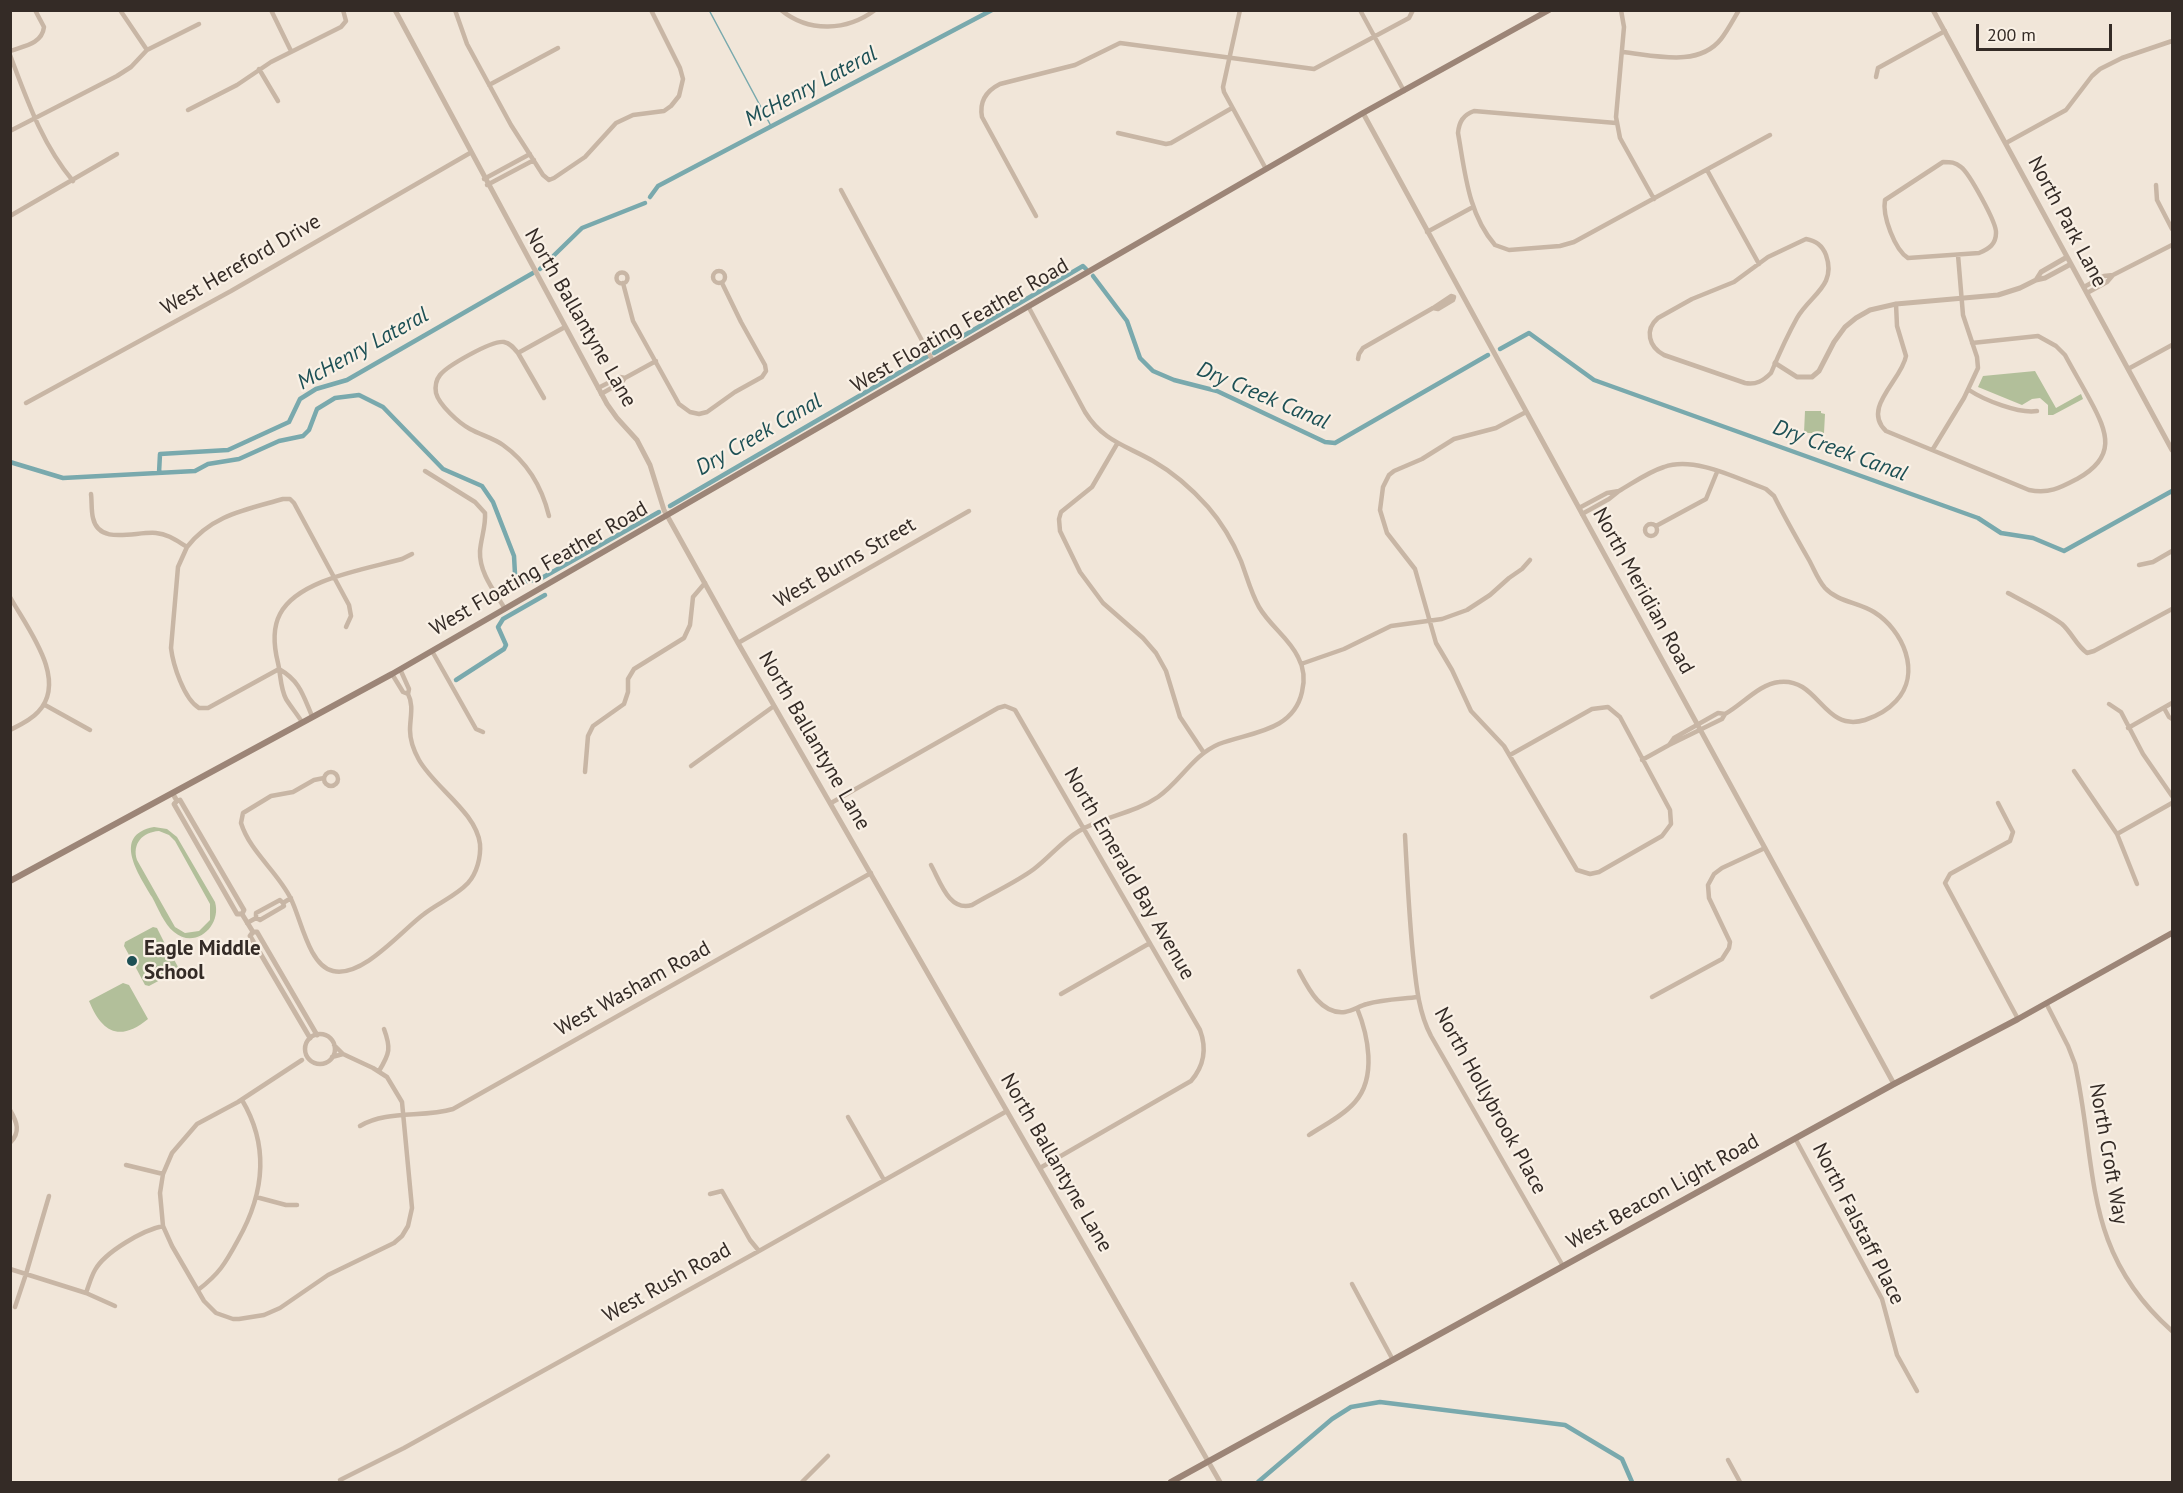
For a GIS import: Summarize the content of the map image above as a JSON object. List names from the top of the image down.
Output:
{
  "streets": {
    "main road": ["West Floating Feather Road", "West Beacon Light Road"],
    "street": [
      "North Park Lane",
      "West Hereford Drive",
      "North Ballantyne Lane",
      "West Burns Street",
      "North Meridian Road",
      "North Emerald Bay Avenue",
      "West Washam Road",
      "North Hollybrook Place",
      "North Croft Way",
      "North Falstaff Place",
      "West Rush Road"
    ]
  },
  "crossings": [
    ["West Hereford Drive", "North Ballantyne Lane"],
    ["North Ballantyne Lane", "West Floating Feather Road"],
    ["North Ballantyne Lane", "West Burns Street"],
    ["North Ballantyne Lane", "North Emerald Bay Avenue"],
    ["North Ballantyne Lane", "West Washam Road"],
    ["North Ballantyne Lane", "West Beacon Light Road"],
    ["North Ballantyne Lane", "West Rush Road"],
    ["West Floating Feather Road", "North Meridian Road"],
    ["North Meridian Road", "West Beacon Light Road"],
    ["North Hollybrook Place", "West Beacon Light Road"],
    ["North Croft Way", "West Beacon Light Road"],
    ["West Beacon Light Road", "North Falstaff Place"]
  ],
  "water": ["McHenry Lateral", "Dry Creek Canal"],
  "places": ["Eagle Middle School"],
  "scale_bar": "200 m"
}
